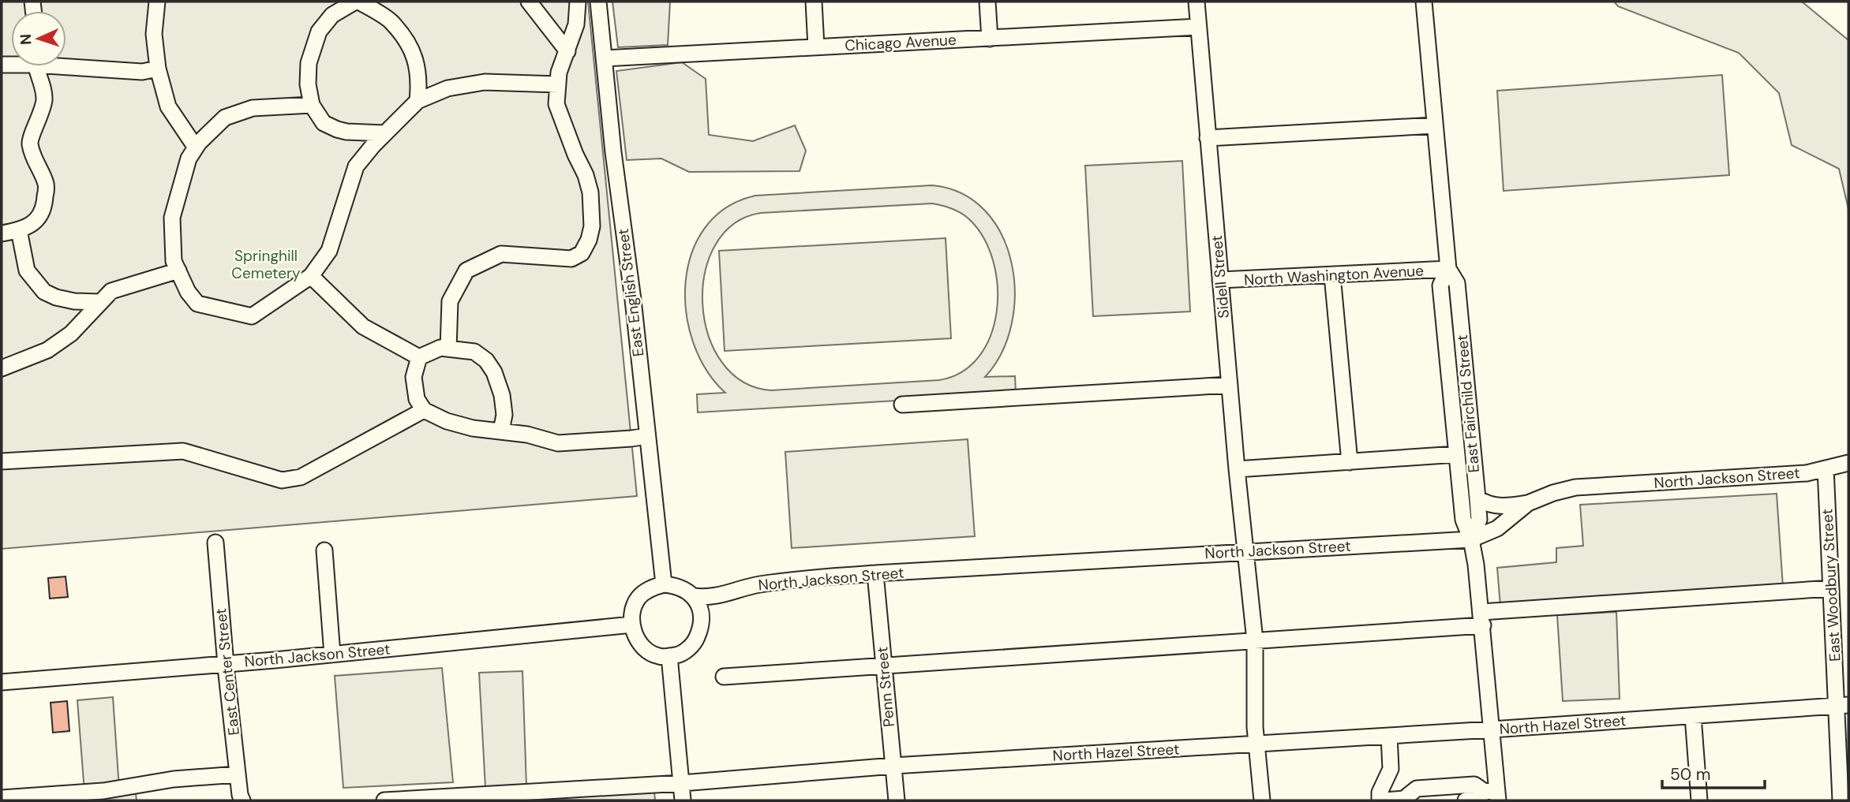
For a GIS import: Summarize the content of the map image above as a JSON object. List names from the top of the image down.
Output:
{
  "streets": {
    "street": [
      "Chicago Avenue",
      "North Washington Avenue",
      "Sidell Street",
      "East English Street",
      "East Fairchild Street",
      "North Jackson Street",
      "East Woodbury Street",
      "East Center Street",
      "Penn Street",
      "North Hazel Street"
    ]
  },
  "crossings": [
    ["Chicago Avenue", "Sidell Street"],
    ["Chicago Avenue", "East English Street"],
    ["North Washington Avenue", "Sidell Street"],
    ["North Washington Avenue", "East Fairchild Street"],
    ["Sidell Street", "North Jackson Street"],
    ["Sidell Street", "North Hazel Street"],
    ["East English Street", "North Jackson Street"],
    ["East Fairchild Street", "North Jackson Street"],
    ["East Fairchild Street", "North Hazel Street"],
    ["North Jackson Street", "East Woodbury Street"],
    ["North Jackson Street", "East Center Street"],
    ["North Jackson Street", "Penn Street"],
    ["East Woodbury Street", "North Hazel Street"],
    ["Penn Street", "North Hazel Street"]
  ],
  "parks": ["Springhill Cemetery"],
  "scale_bar": "50 m",
  "north": "left"
}
